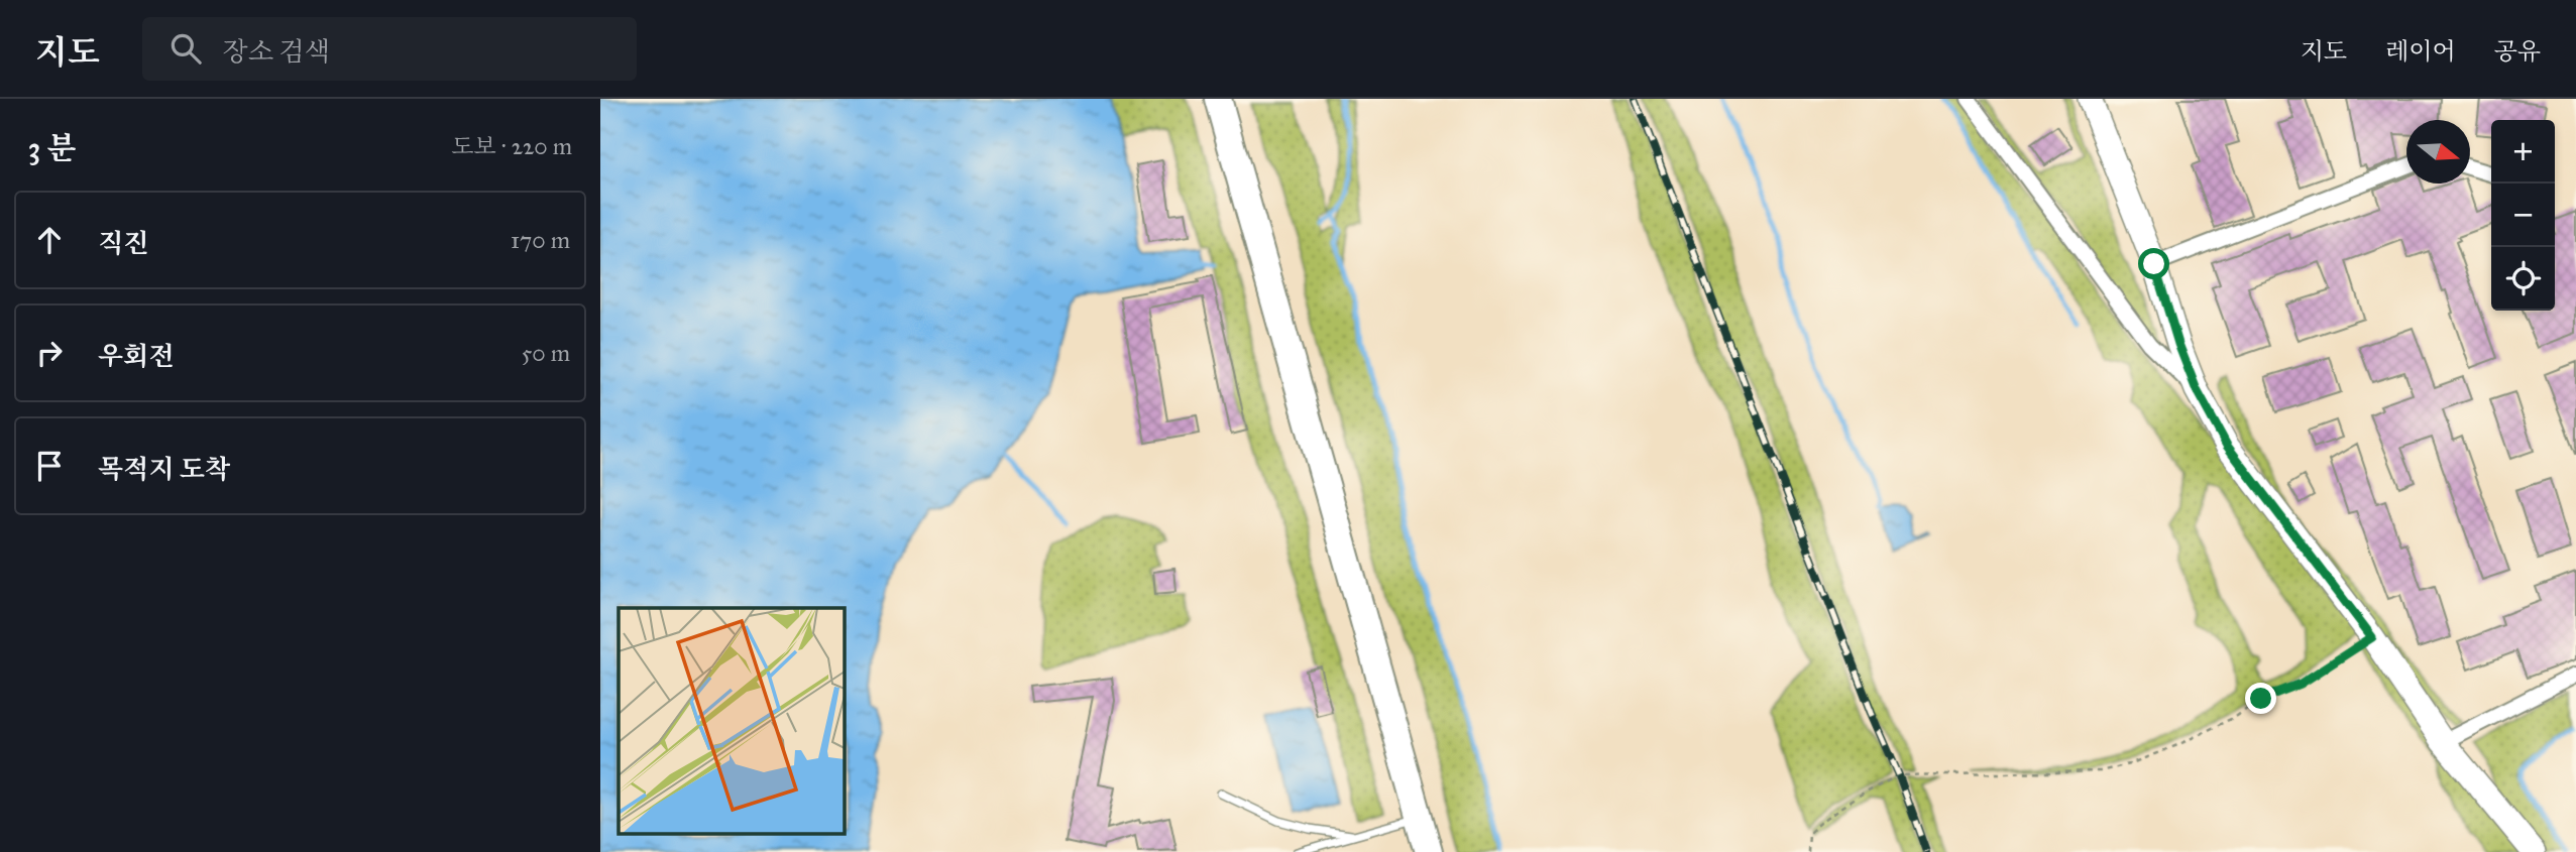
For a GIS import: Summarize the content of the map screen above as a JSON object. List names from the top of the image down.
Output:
{
  "north": "right",
  "page": {
    "header": "지도",
    "search": "장소 검색",
    "nav": ["지도", "레이어", "공유"],
    "heading": ["3 분", "도보 · 220 m"],
    "map_buttons": ["+", "−"],
    "list": [
      ["직진", "170 m"],
      ["우회전", "50 m"],
      "목적지 도착"
    ]
  }
}
